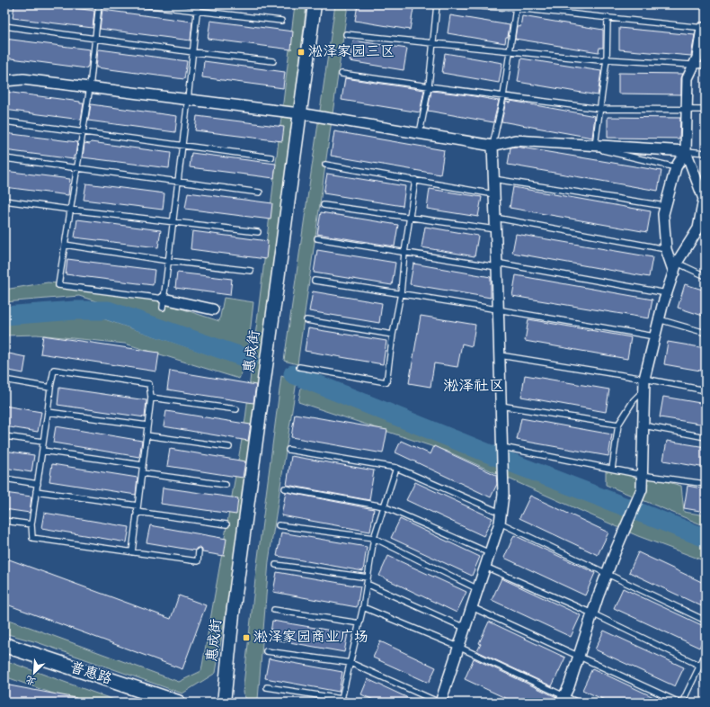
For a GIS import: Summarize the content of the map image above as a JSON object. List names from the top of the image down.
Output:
{
  "streets": {
    "main road": ["普惠路"],
    "street": ["惠成街"]
  },
  "districts": ["淞泽社区"],
  "places": {
    "transit": ["淞泽家园三区", "淞泽家园商业广场"]
  },
  "north": "bottom left"
}
